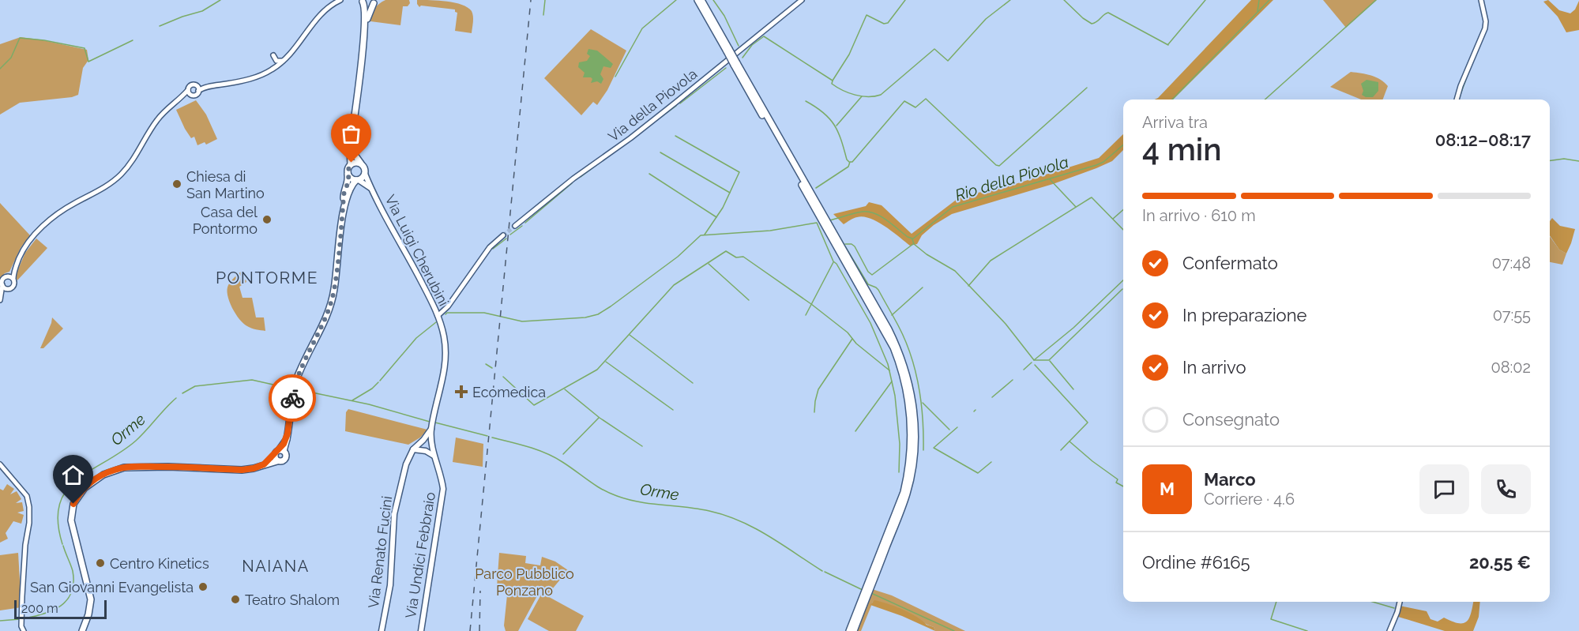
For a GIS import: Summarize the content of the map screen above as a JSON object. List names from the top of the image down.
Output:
{
  "streets": {
    "main road": ["Via Luigi Cherubini", "Via Renato Fucini", "Via Undici Febbraio"],
    "street": ["Via della Piovola"]
  },
  "crossings": [
    ["Via Luigi Cherubini", "Via Renato Fucini"],
    ["Via Luigi Cherubini", "Via Undici Febbraio"],
    ["Via Renato Fucini", "Via Undici Febbraio"]
  ],
  "districts": ["PONTORME", "NAIANA"],
  "water": ["Rio della Piovola", "Orme"],
  "parks": ["Parco Pubblico Ponzano"],
  "places": {
    "other": [
      "Chiesa di San Martino",
      "Casa del Pontormo",
      "Centro Kinetics",
      "San Giovanni Evangelista",
      "Teatro Shalom"
    ],
    "health": ["Ecomedica"]
  },
  "scale_bar": "200 m",
  "page": {
    "heading": ["4 min", "Arriva tra", "08:12–08:17"],
    "panel": [
      "Marco",
      "Corriere · 4.6",
      "Ordine #6165",
      "20.55 €"
    ],
    "bar": "In arrivo · 610 m",
    "list": [
      ["Confermato", "07:48"],
      ["In preparazione", "07:55"],
      ["In arrivo", "08:02"],
      "Consegnato"
    ],
    "round": "M",
    "scale": "200 m"
  }
}
